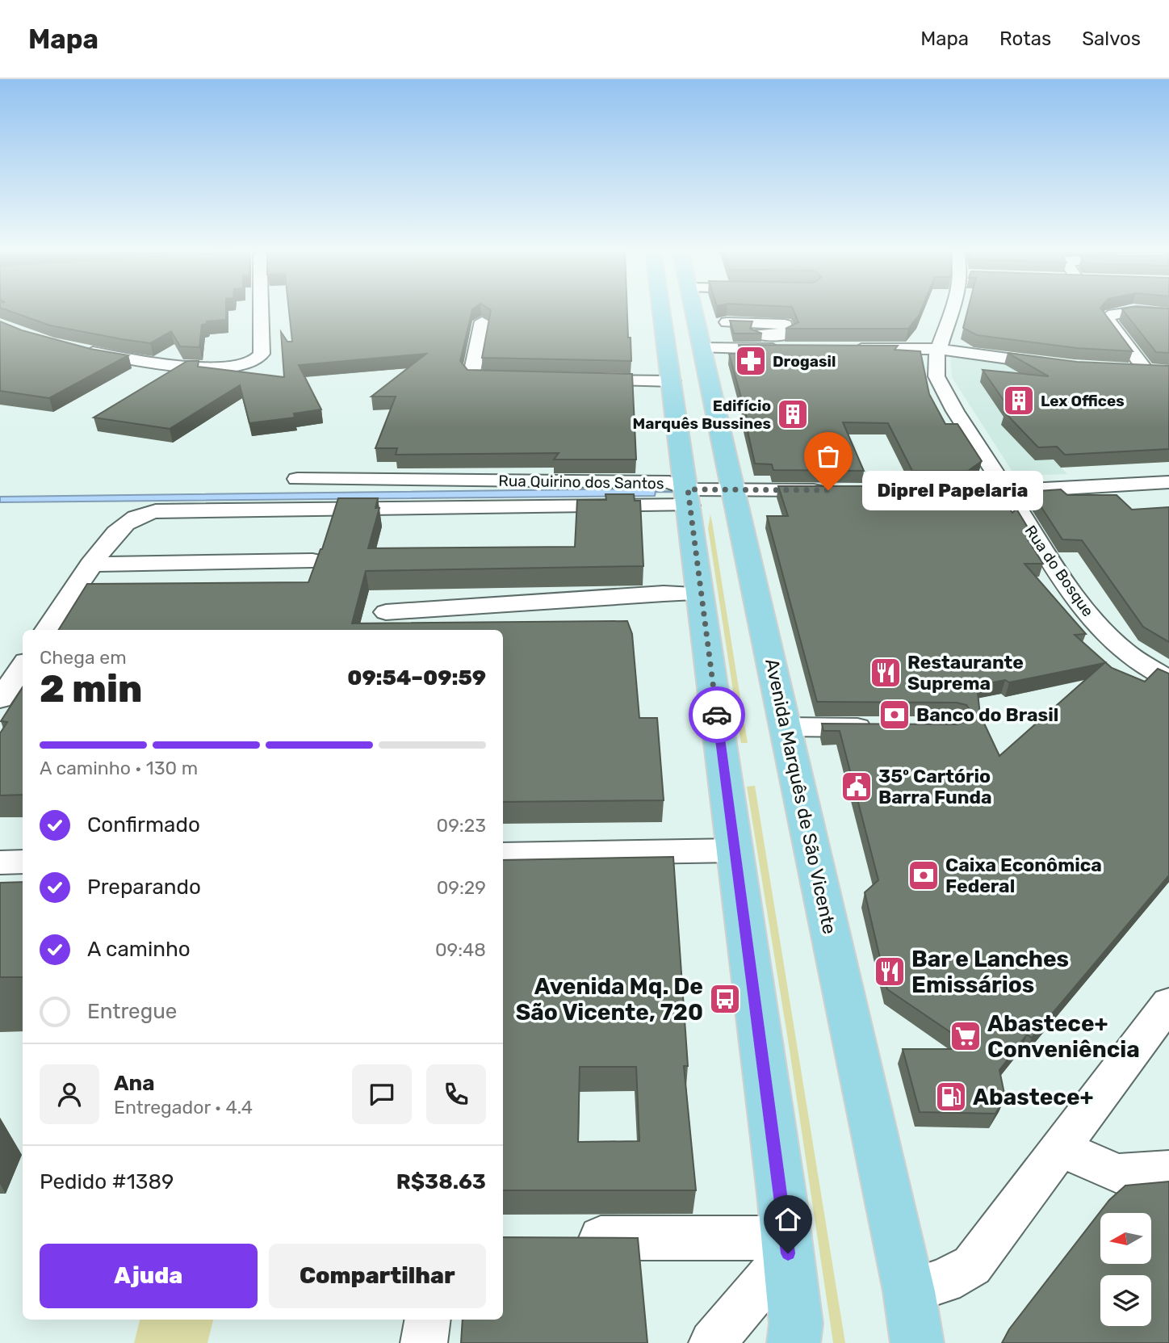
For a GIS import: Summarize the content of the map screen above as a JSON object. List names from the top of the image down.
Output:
{
  "streets": {
    "main road": ["Avenida Marquês de São Vicente"],
    "street": ["Rua Quirino dos Santos", "Rua do Bosque"]
  },
  "crossings": [
    ["Rua Quirino dos Santos", "Avenida Marquês de São Vicente"]
  ],
  "places": {
    "pharmacy": ["Drogasil"],
    "building": ["Lex Offices", "Edifício Marquês Bussines"],
    "other": ["Diprel Papelaria"],
    "restaurant": ["Restaurante Suprema", "Bar e Lanches Emissários"],
    "bank": ["Banco do Brasil", "Caixa Econômica Federal"],
    "public building": ["35º Cartório Barra Funda"],
    "bus stop": ["Avenida Mq. De São Vicente, 720"],
    "supermarket": ["Abastece+ Conveniência"],
    "fuel station": ["Abastece+"]
  },
  "north": "left",
  "page": {
    "header": "Mapa",
    "nav": ["Mapa", "Rotas", "Salvos"],
    "bubble": "Diprel Papelaria",
    "heading": ["2 min", "Chega em", "09:54–09:59"],
    "panel": [
      "Ana",
      "Entregador · 4.4",
      "Pedido #1389",
      "R$38.63"
    ],
    "bar": "A caminho · 130 m",
    "list": [
      ["Confirmado", "09:23"],
      ["Preparando", "09:29"],
      ["A caminho", "09:48"],
      "Entregue"
    ],
    "buttons": ["Ajuda", "Compartilhar"]
  }
}
